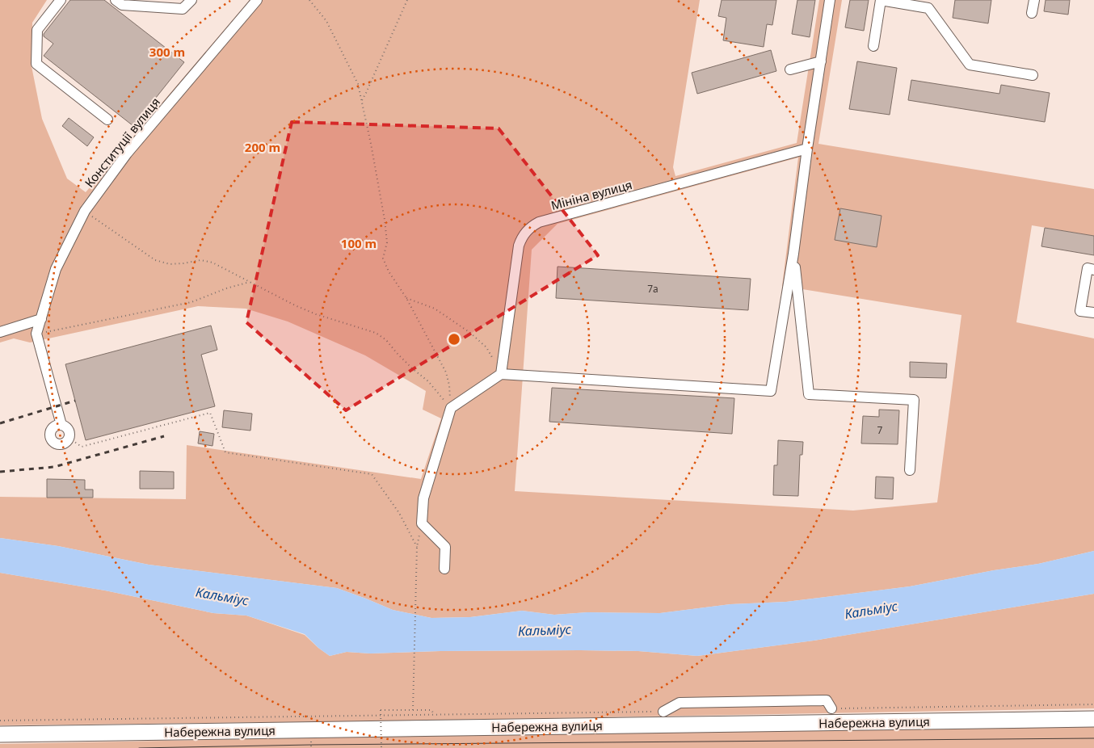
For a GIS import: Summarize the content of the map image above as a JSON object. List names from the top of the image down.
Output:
{
  "streets": {
    "highway": ["Набережна вулиця"],
    "street": ["Конституції вулиця", "Мініна вулиця"]
  },
  "water": ["Кальміус"],
  "house_numbers": ["7а", "7"],
  "rings": ["300 m", "200 m", "100 m"]
}
